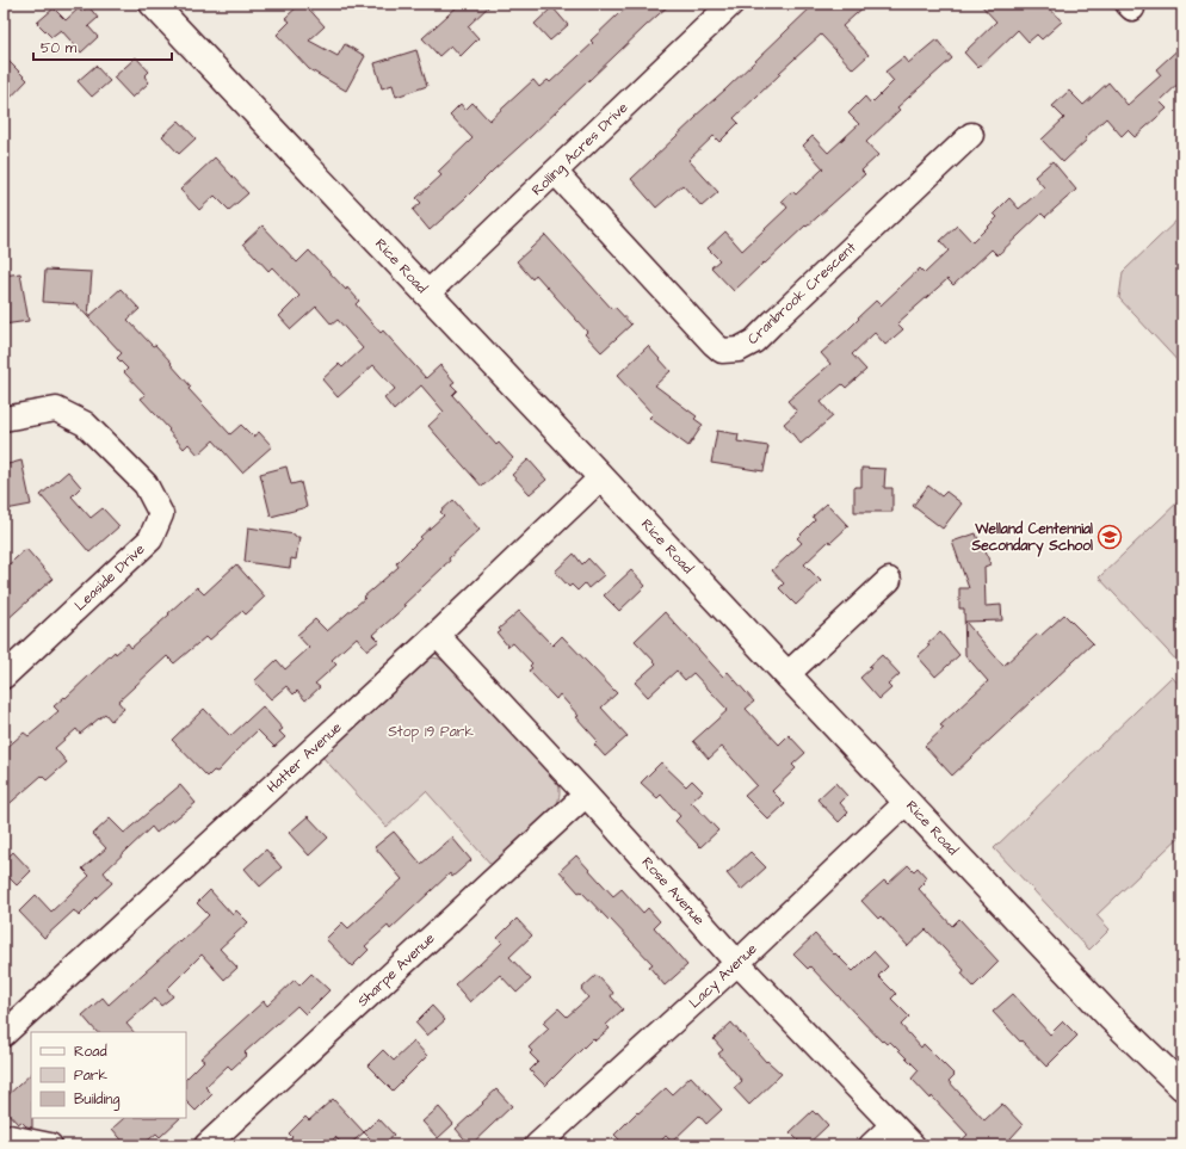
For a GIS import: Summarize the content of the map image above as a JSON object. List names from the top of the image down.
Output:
{
  "streets": {
    "main road": ["Rice Road"],
    "street": [
      "Rolling Acres Drive",
      "Cranbrook Crescent",
      "Leaside Drive",
      "Hatter Avenue",
      "Rose Avenue",
      "Sharpe Avenue",
      "Lacy Avenue"
    ]
  },
  "crossings": [
    ["Rolling Acres Drive", "Rice Road"],
    ["Rolling Acres Drive", "Cranbrook Crescent"],
    ["Rice Road", "Hatter Avenue"],
    ["Rice Road", "Lacy Avenue"],
    ["Hatter Avenue", "Rose Avenue"],
    ["Rose Avenue", "Sharpe Avenue"],
    ["Rose Avenue", "Lacy Avenue"]
  ],
  "parks": ["Stop 19 Park"],
  "places": {
    "school or university": ["Welland Centennial Secondary School"]
  },
  "legend": ["Road", "Park", "Building"],
  "scale_bar": "50 m"
}
